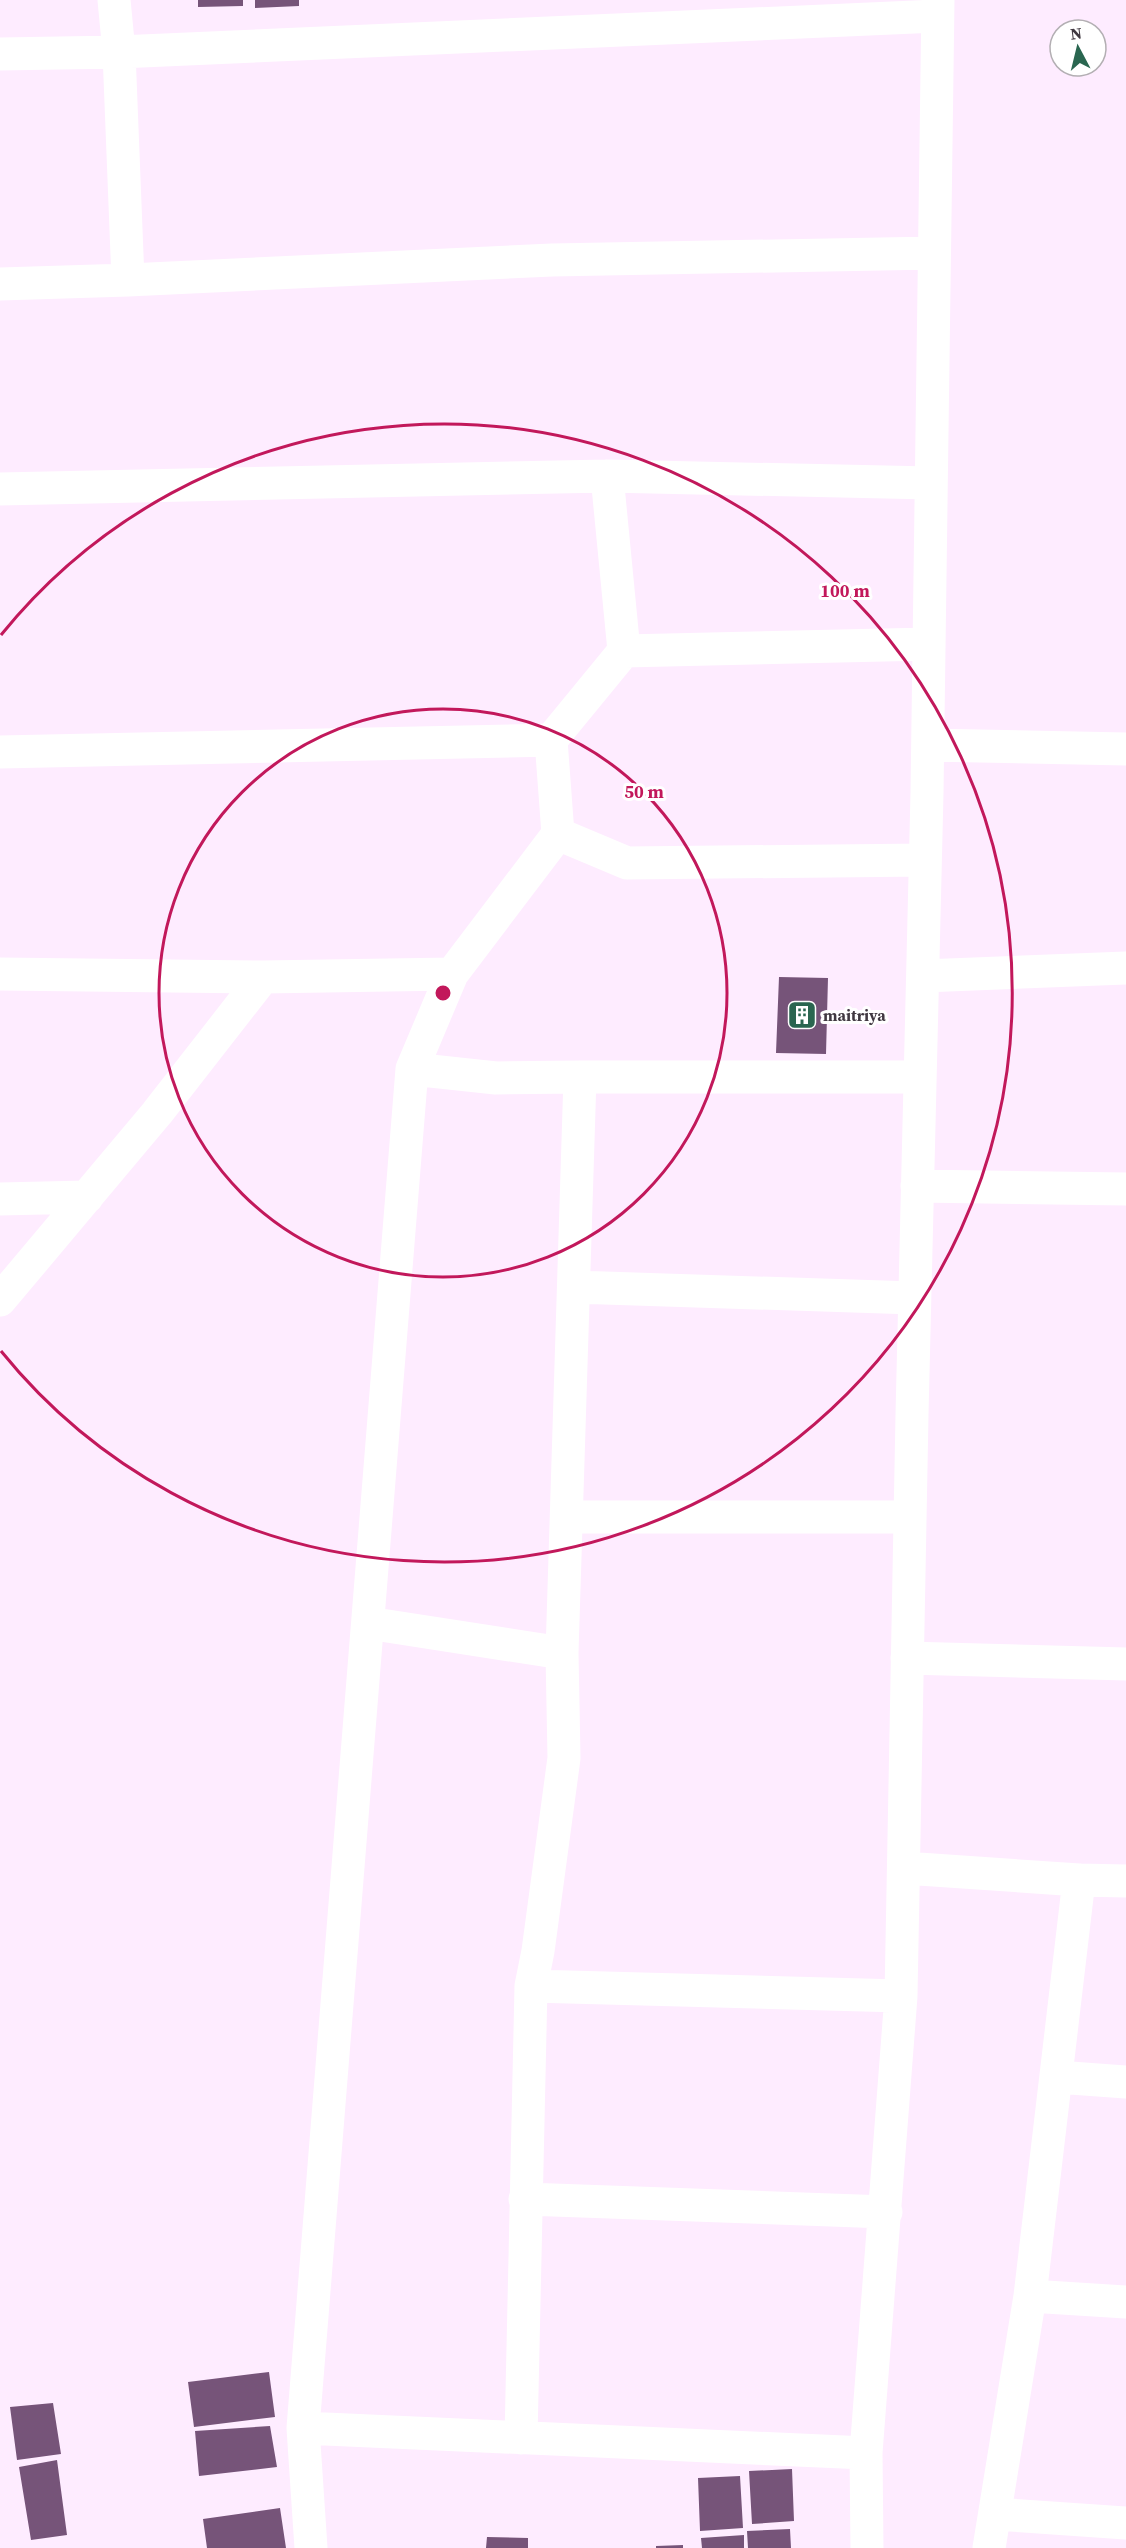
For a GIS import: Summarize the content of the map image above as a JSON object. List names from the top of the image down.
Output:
{
  "places": {
    "building": ["maitriya"]
  },
  "north": "top",
  "rings": ["100 m", "50 m"]
}
